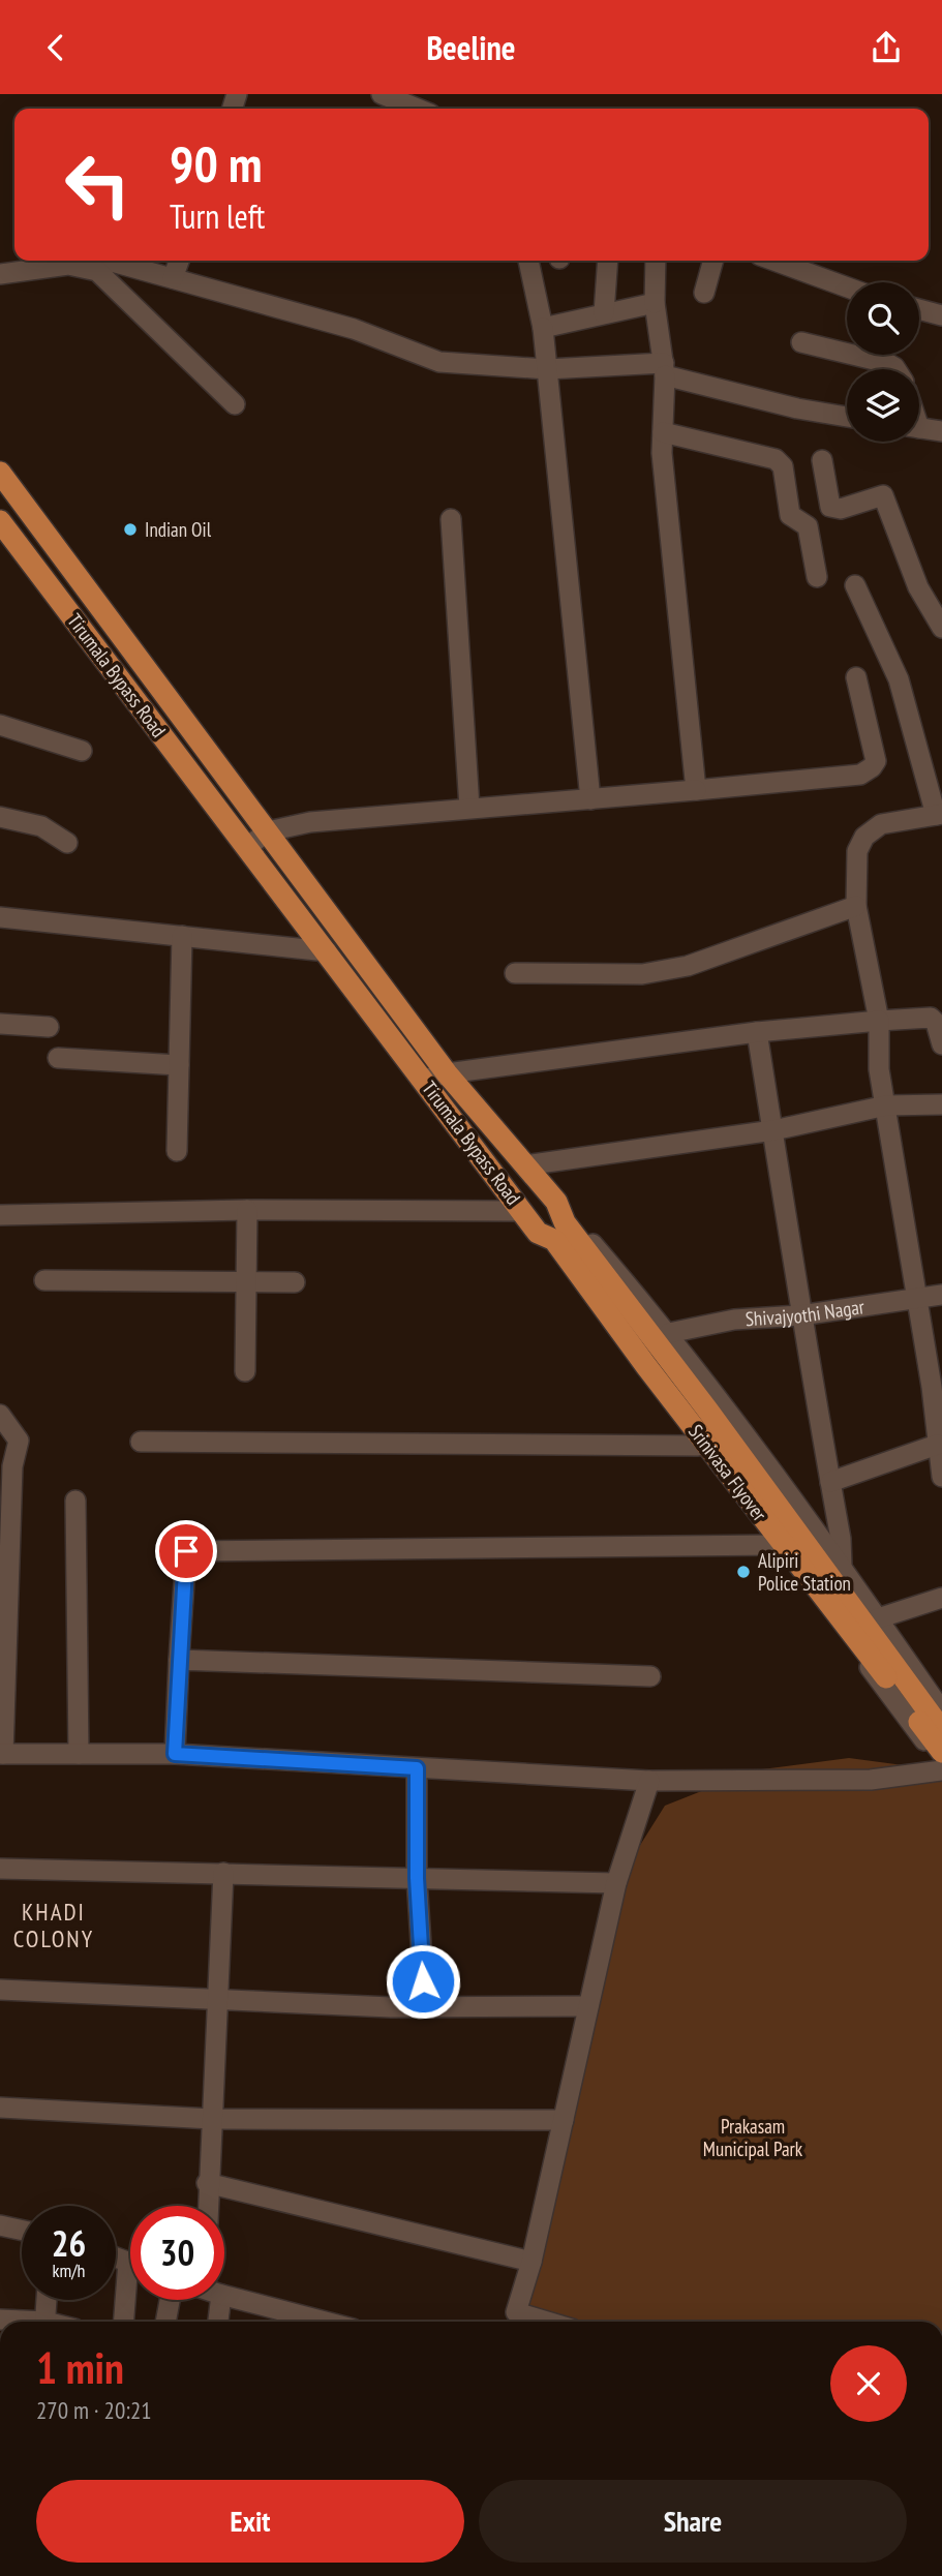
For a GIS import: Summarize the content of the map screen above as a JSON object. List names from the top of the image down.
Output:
{
  "streets": {
    "main road": ["Tirumala Bypass Road", "Srinivasa Flyover"],
    "street": ["Shivajyothi Nagar"]
  },
  "crossings": [
    ["Tirumala Bypass Road", "Shivajyothi Nagar"],
    ["Tirumala Bypass Road", "Srinivasa Flyover"]
  ],
  "districts": ["KHADI COLONY"],
  "parks": ["Prakasam Municipal Park"],
  "places": ["Indian Oil", "Alipiri Police Station"],
  "page": {
    "header": "Beeline",
    "turn": ["90 m", "Turn left"],
    "speed": "26 km/h",
    "limit": "30",
    "heading": ["1 min", "270 m · 20:21"],
    "buttons": ["Exit", "Share"]
  }
}
